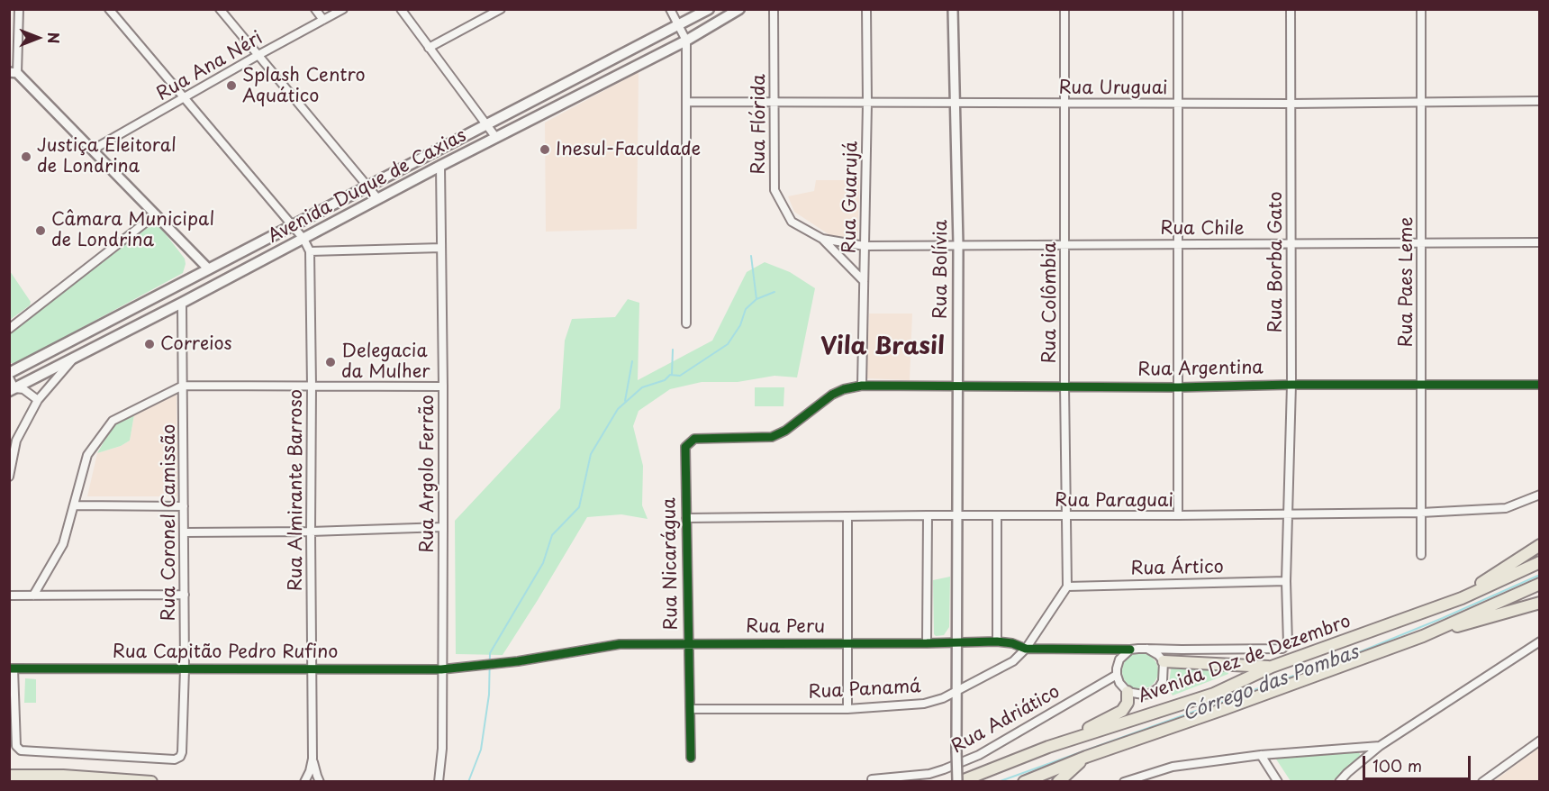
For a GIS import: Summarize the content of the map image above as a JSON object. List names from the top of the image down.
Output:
{
  "streets": {
    "highway": ["Avenida Dez de Dezembro"],
    "main road": ["Avenida Duque de Caxias"],
    "street": [
      "Rua Ana Néri",
      "Rua Uruguai",
      "Rua Flórida",
      "Rua Guarujá",
      "Rua Chile",
      "Rua Borba Gato",
      "Rua Bolívia",
      "Rua Paes Leme",
      "Rua Colômbia",
      "Rua Argentina",
      "Rua Argolo Ferrão",
      "Rua Almirante Barroso",
      "Rua Paraguai",
      "Rua Coronel Camissão",
      "Rua Nicarágua",
      "Rua Ártico",
      "Rua Peru",
      "Rua Capitão Pedro Rufino",
      "Rua Panamá",
      "Rua Adriático"
    ]
  },
  "crossings": [
    ["Rua Ana Néri", "Rua Almirante Barroso"],
    ["Rua Uruguai", "Rua Flórida"],
    ["Rua Uruguai", "Rua Guarujá"],
    ["Rua Uruguai", "Rua Borba Gato"],
    ["Rua Uruguai", "Rua Bolívia"],
    ["Rua Uruguai", "Rua Paes Leme"],
    ["Rua Uruguai", "Rua Colômbia"],
    ["Rua Flórida", "Rua Guarujá"],
    ["Rua Flórida", "Rua Chile"],
    ["Avenida Duque de Caxias", "Rua Argolo Ferrão"],
    ["Avenida Duque de Caxias", "Rua Almirante Barroso"],
    ["Avenida Duque de Caxias", "Rua Coronel Camissão"],
    ["Rua Guarujá", "Rua Chile"],
    ["Rua Guarujá", "Rua Argentina"],
    ["Rua Chile", "Rua Borba Gato"],
    ["Rua Chile", "Rua Bolívia"],
    ["Rua Chile", "Rua Paes Leme"],
    ["Rua Chile", "Rua Colômbia"],
    ["Rua Borba Gato", "Rua Argentina"],
    ["Rua Borba Gato", "Rua Paraguai"],
    ["Rua Borba Gato", "Rua Ártico"],
    ["Rua Bolívia", "Rua Argentina"],
    ["Rua Bolívia", "Rua Paraguai"],
    ["Rua Bolívia", "Rua Peru"],
    ["Rua Bolívia", "Avenida Dez de Dezembro"],
    ["Rua Bolívia", "Rua Panamá"],
    ["Rua Paes Leme", "Rua Argentina"],
    ["Rua Paes Leme", "Rua Paraguai"],
    ["Rua Colômbia", "Rua Argentina"],
    ["Rua Colômbia", "Rua Paraguai"],
    ["Rua Colômbia", "Rua Ártico"],
    ["Rua Argentina", "Rua Nicarágua"],
    ["Rua Argolo Ferrão", "Rua Peru"],
    ["Rua Argolo Ferrão", "Rua Capitão Pedro Rufino"],
    ["Rua Almirante Barroso", "Rua Capitão Pedro Rufino"],
    ["Rua Paraguai", "Rua Nicarágua"],
    ["Rua Coronel Camissão", "Rua Capitão Pedro Rufino"],
    ["Rua Nicarágua", "Rua Peru"],
    ["Rua Nicarágua", "Rua Panamá"],
    ["Rua Peru", "Rua Capitão Pedro Rufino"],
    ["Rua Peru", "Rua Panamá"],
    ["Rua Peru", "Rua Adriático"]
  ],
  "districts": ["Vila Brasil"],
  "water": ["Córrego das Pombas"],
  "places": [
    "Splash Centro Aquático",
    "Inesul-Faculdade",
    "Justiça Eleitoral de Londrina",
    "Câmara Municipal de Londrina",
    "Correios",
    "Delegacia da Mulher"
  ],
  "scale_bar": "100 m",
  "north": "right"
}
